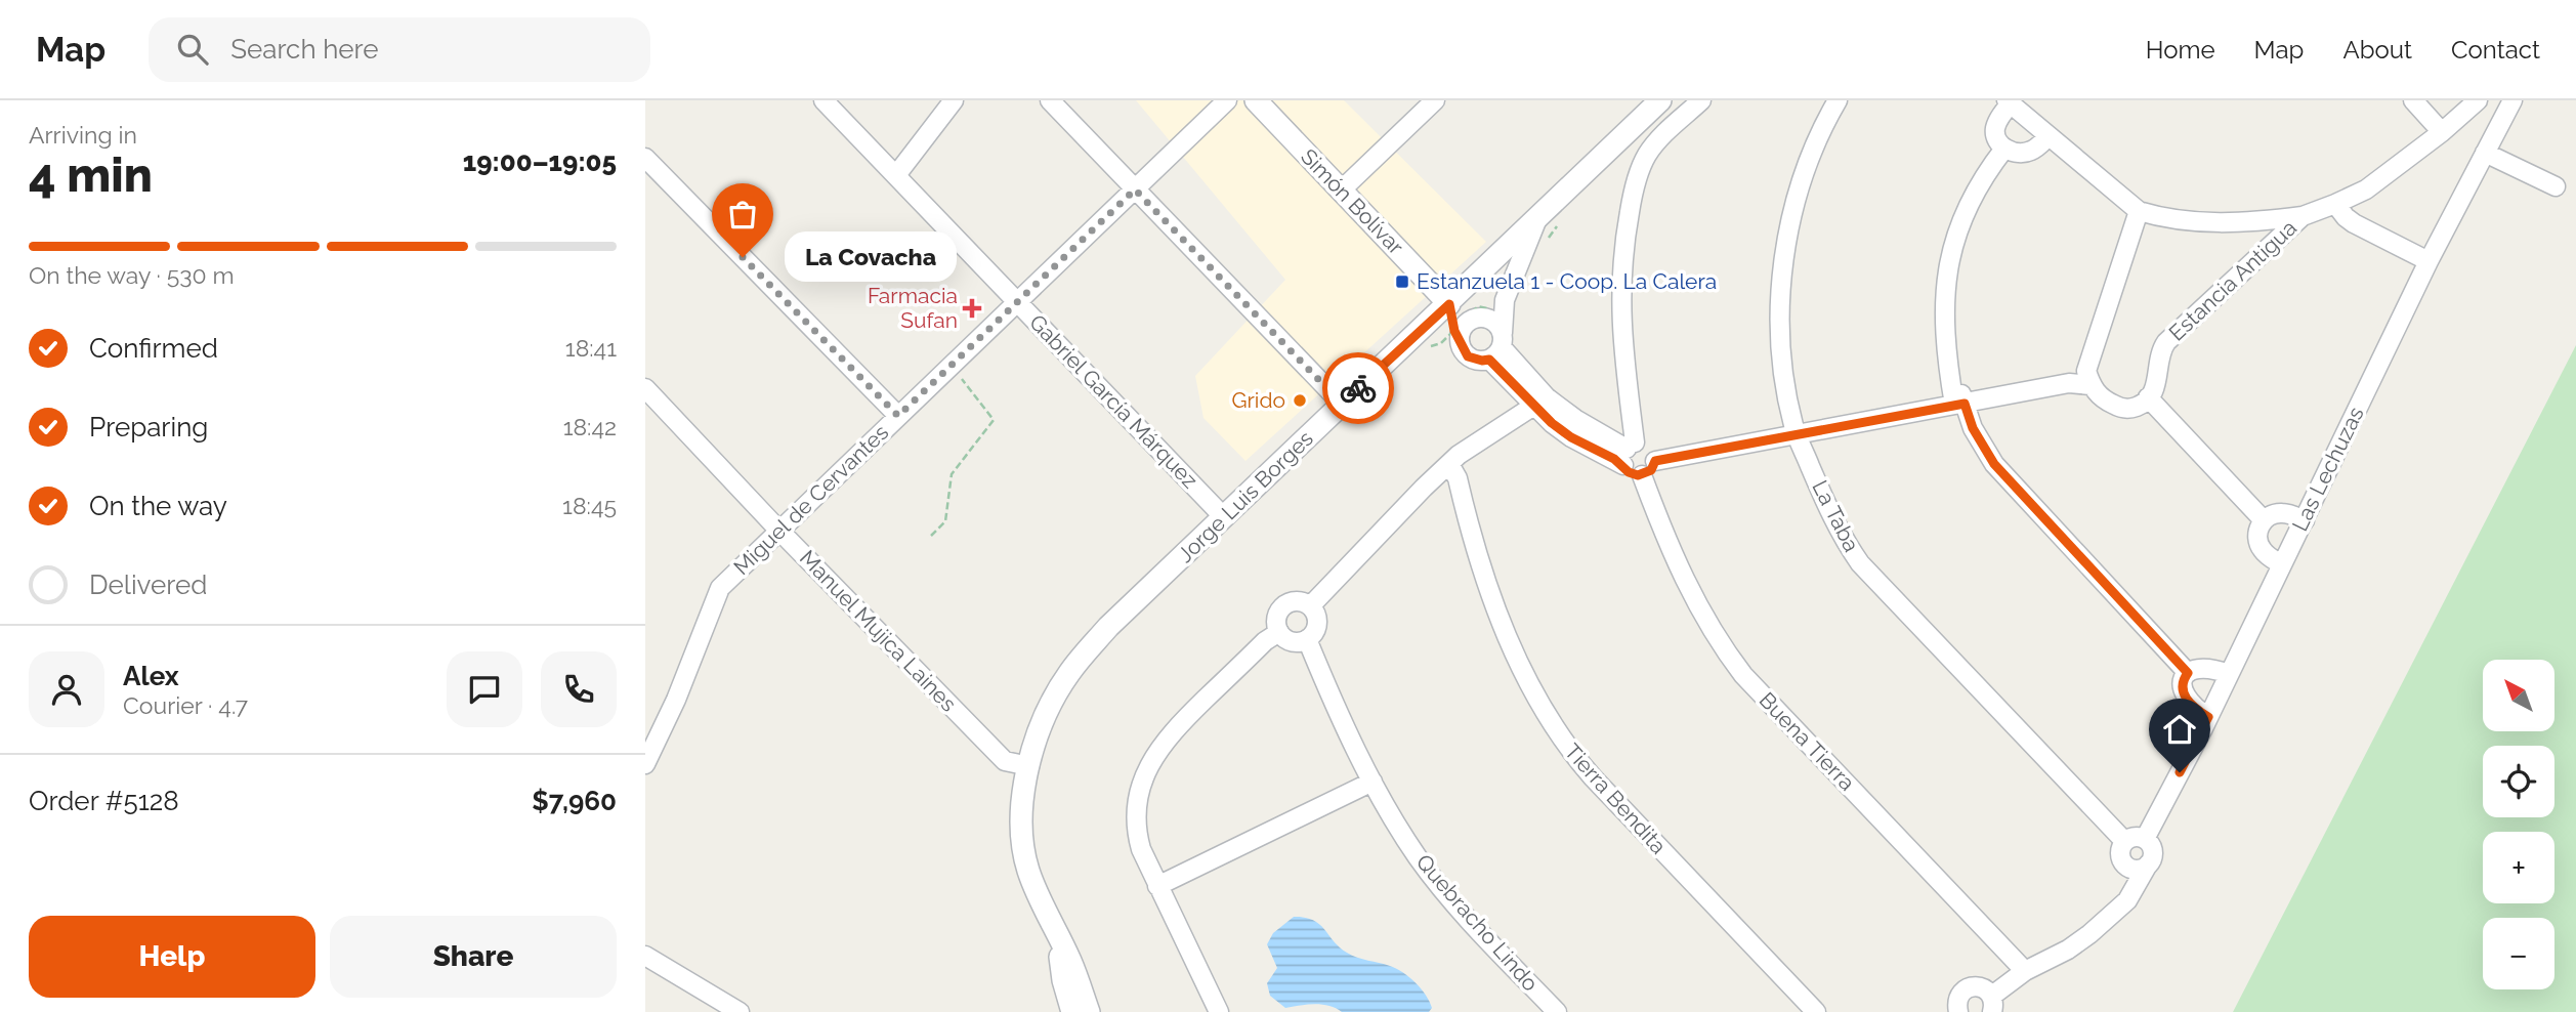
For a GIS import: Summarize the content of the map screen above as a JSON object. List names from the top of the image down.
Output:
{
  "streets": {
    "street": [
      "Simón Bolívar",
      "Estancia Antigua",
      "Gabriel García Márquez",
      "Las Lechuzas",
      "Jorge Luis Borges",
      "Miguel de Cervantes",
      "La Taba",
      "Manuel Mujica Laines",
      "Buena Tierra",
      "Tierra Bendita",
      "Quebracho Lindo"
    ]
  },
  "crossings": [
    ["Simón Bolívar", "Jorge Luis Borges"],
    ["Gabriel García Márquez", "Jorge Luis Borges"],
    ["Gabriel García Márquez", "Miguel de Cervantes"],
    ["Las Lechuzas", "La Taba"],
    ["Jorge Luis Borges", "Manuel Mujica Laines"],
    ["Miguel de Cervantes", "Manuel Mujica Laines"]
  ],
  "places": {
    "other": ["La Covacha", "Grido"],
    "transit": ["Estanzuela 1 - Coop. La Calera"],
    "health": ["Farmacia Sufan"]
  },
  "north": "top left",
  "page": {
    "header": "Map",
    "search": "Search here",
    "nav": [
      "Home",
      "Map",
      "About",
      "Contact"
    ],
    "heading": ["4 min", "Arriving in", "19:00–19:05"],
    "panel": [
      "Alex",
      "Courier · 4.7",
      "Order #5128",
      "$7,960"
    ],
    "bar": "On the way · 530 m",
    "bubble": "La Covacha",
    "list": [
      ["Confirmed", "18:41"],
      ["Preparing", "18:42"],
      ["On the way", "18:45"],
      "Delivered"
    ],
    "map_buttons": ["+", "−"],
    "buttons": ["Help", "Share"]
  }
}
